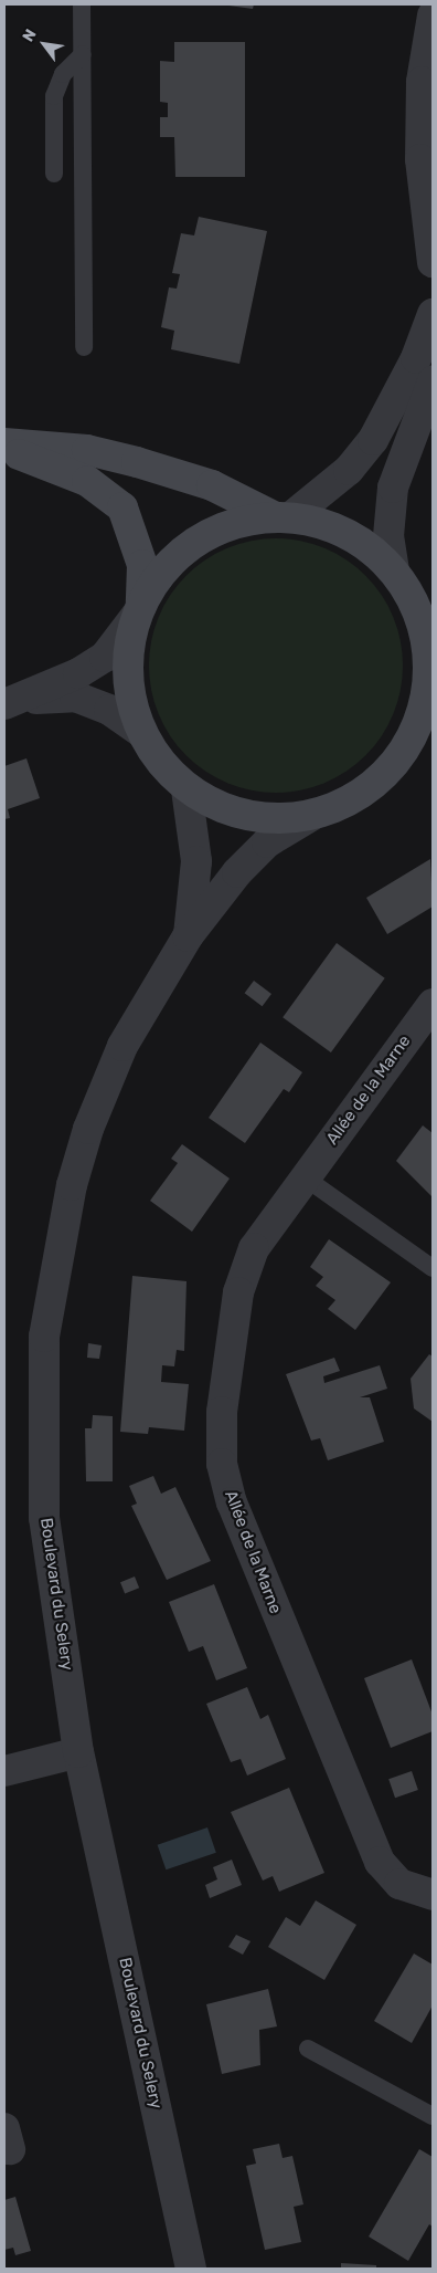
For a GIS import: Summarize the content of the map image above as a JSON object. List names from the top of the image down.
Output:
{
  "streets": {
    "street": ["Allée de la Marne", "Boulevard du Selery"]
  },
  "north": "top left"
}
